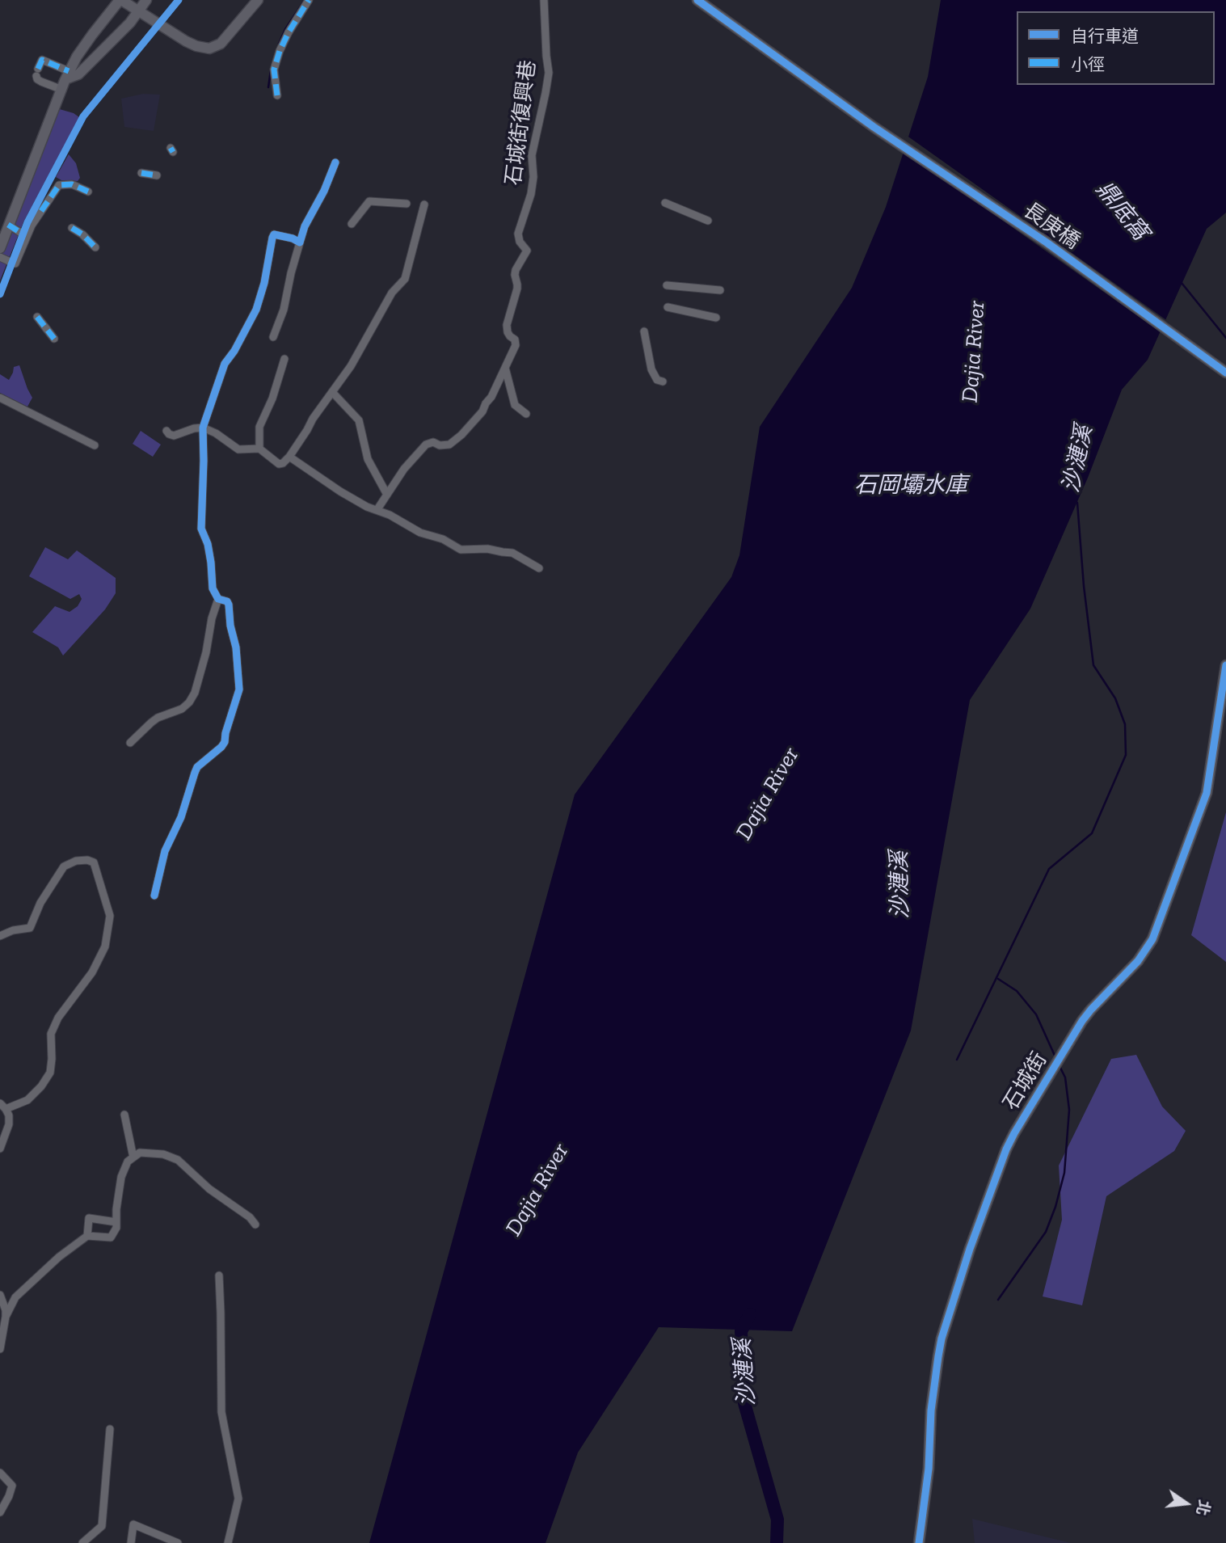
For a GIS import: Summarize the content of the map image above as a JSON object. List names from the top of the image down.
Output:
{
  "streets": {
    "street": ["石城街復興巷", "長庚橋", "石城街"]
  },
  "water": [
    "鼎底窩",
    "Dajia River",
    "沙漣溪",
    "石岡壩水庫"
  ],
  "legend": ["自行車道", "小徑"],
  "north": "right"
}
